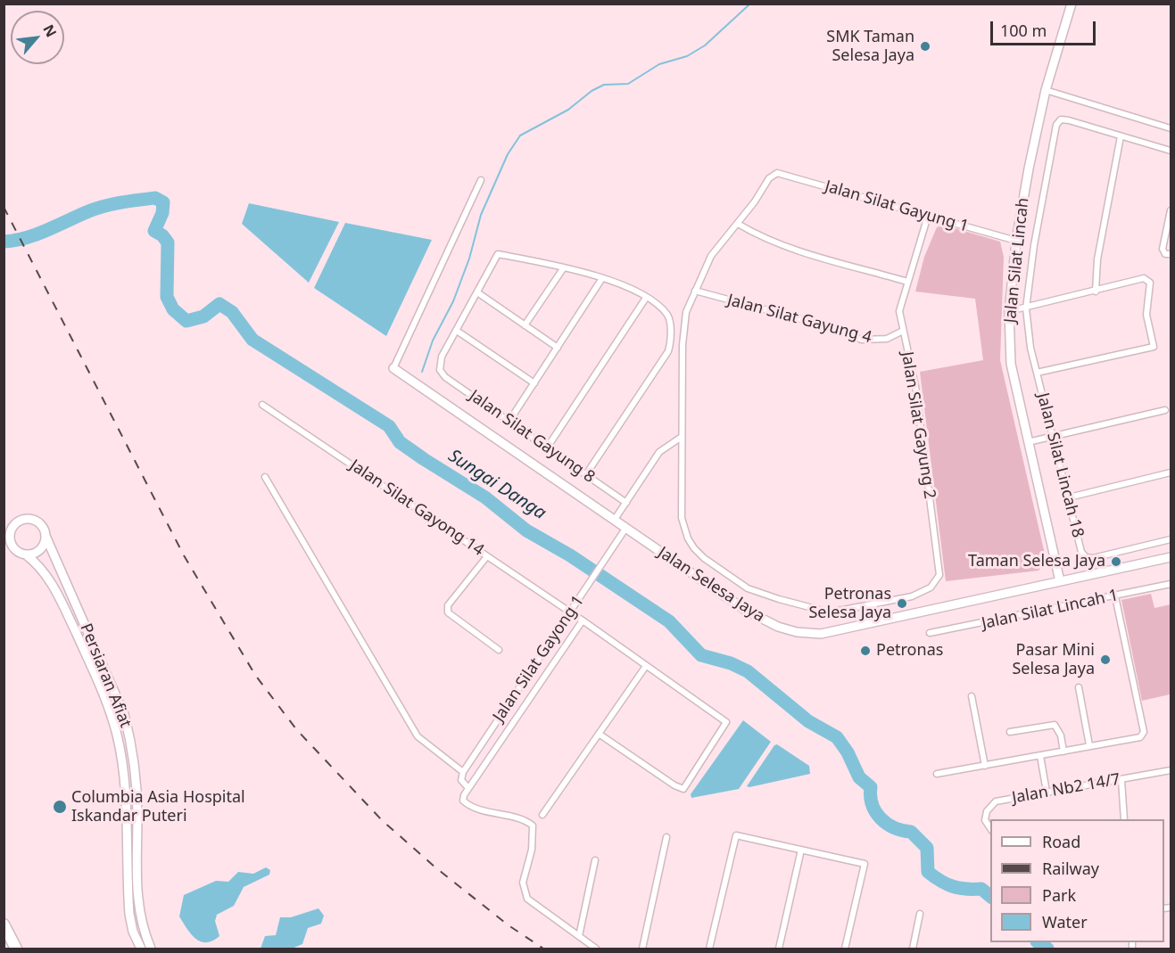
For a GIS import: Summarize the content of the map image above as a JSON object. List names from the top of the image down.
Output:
{
  "streets": {
    "street": [
      "Jalan Silat Gayung 1",
      "Jalan Silat Lincah",
      "Jalan Silat Gayung 4",
      "Jalan Silat Gayung 2",
      "Jalan Silat Gayung 8",
      "Jalan Silat Lincah 18",
      "Jalan Silat Gayong 14",
      "Jalan Selesa Jaya",
      "Jalan Silat Lincah 1",
      "Jalan Silat Gayong 1",
      "Persiaran Afiat",
      "Jalan Nb2 14/7"
    ]
  },
  "crossings": [
    ["Jalan Silat Gayung 1", "Jalan Silat Lincah"],
    ["Jalan Silat Gayung 1", "Jalan Silat Gayung 2"],
    ["Jalan Silat Lincah", "Jalan Selesa Jaya"],
    ["Jalan Silat Gayung 4", "Jalan Silat Gayung 2"],
    ["Jalan Silat Gayong 14", "Jalan Silat Gayong 1"],
    ["Jalan Selesa Jaya", "Jalan Silat Gayong 1"]
  ],
  "water": ["Sungai Danga"],
  "places": [
    "SMK Taman Selesa Jaya",
    "Taman Selesa Jaya",
    "Petronas Selesa Jaya",
    "Petronas",
    "Pasar Mini Selesa Jaya",
    "Columbia Asia Hospital Iskandar Puteri"
  ],
  "legend": [
    "Road",
    "Railway",
    "Park",
    "Water"
  ],
  "scale_bar": "100 m",
  "north": "top right"
}
